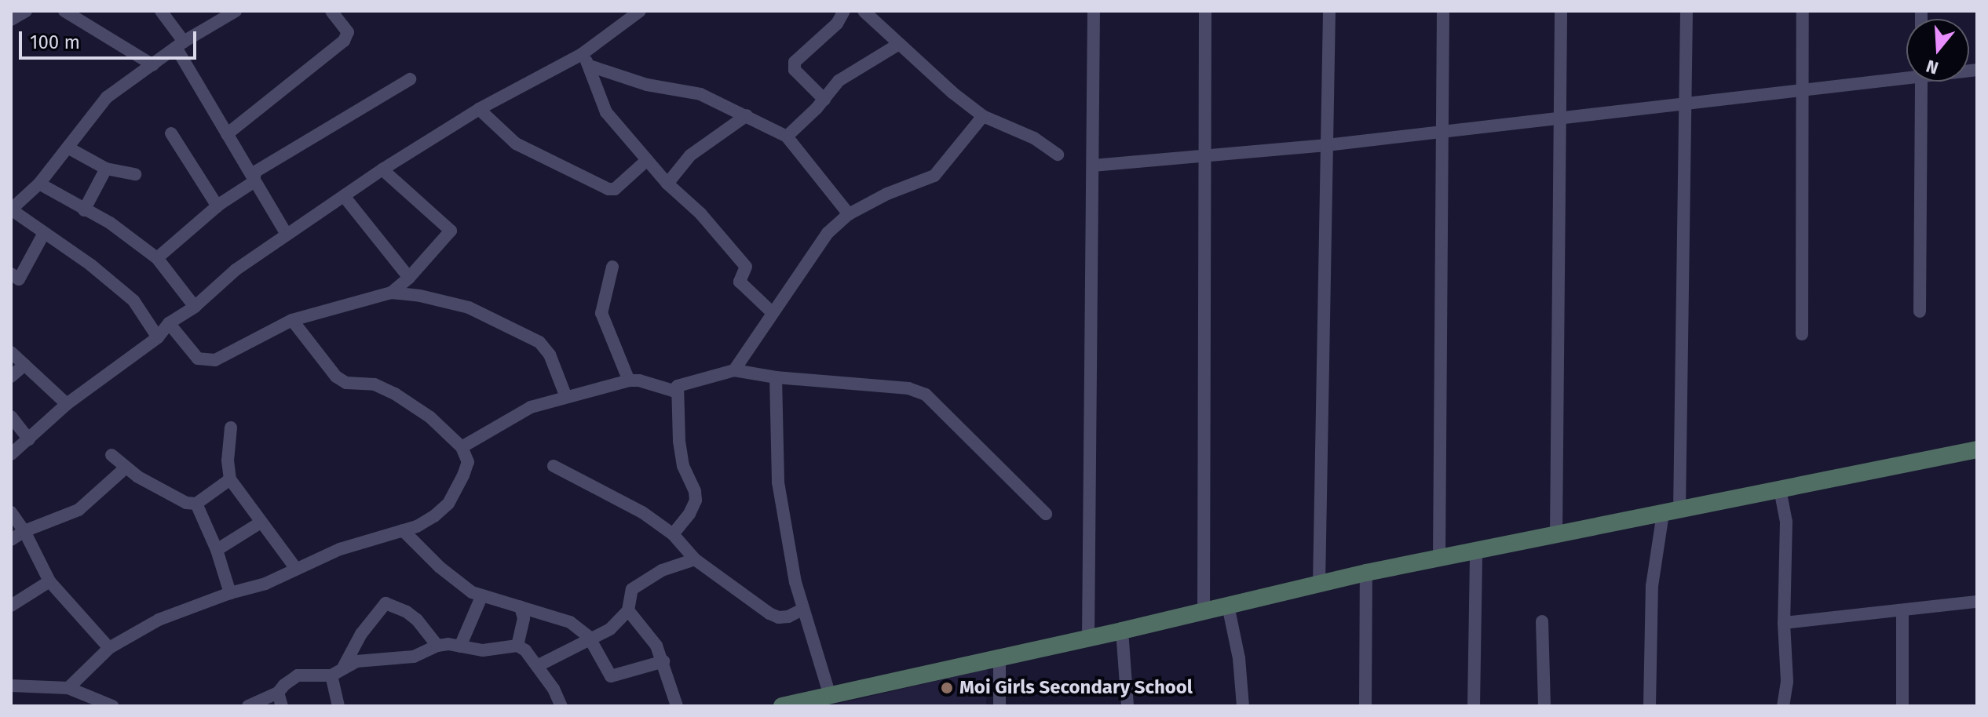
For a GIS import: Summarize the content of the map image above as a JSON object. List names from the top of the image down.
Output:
{
  "places": ["Moi Girls Secondary School"],
  "scale_bar": "100 m",
  "north": "bottom"
}
